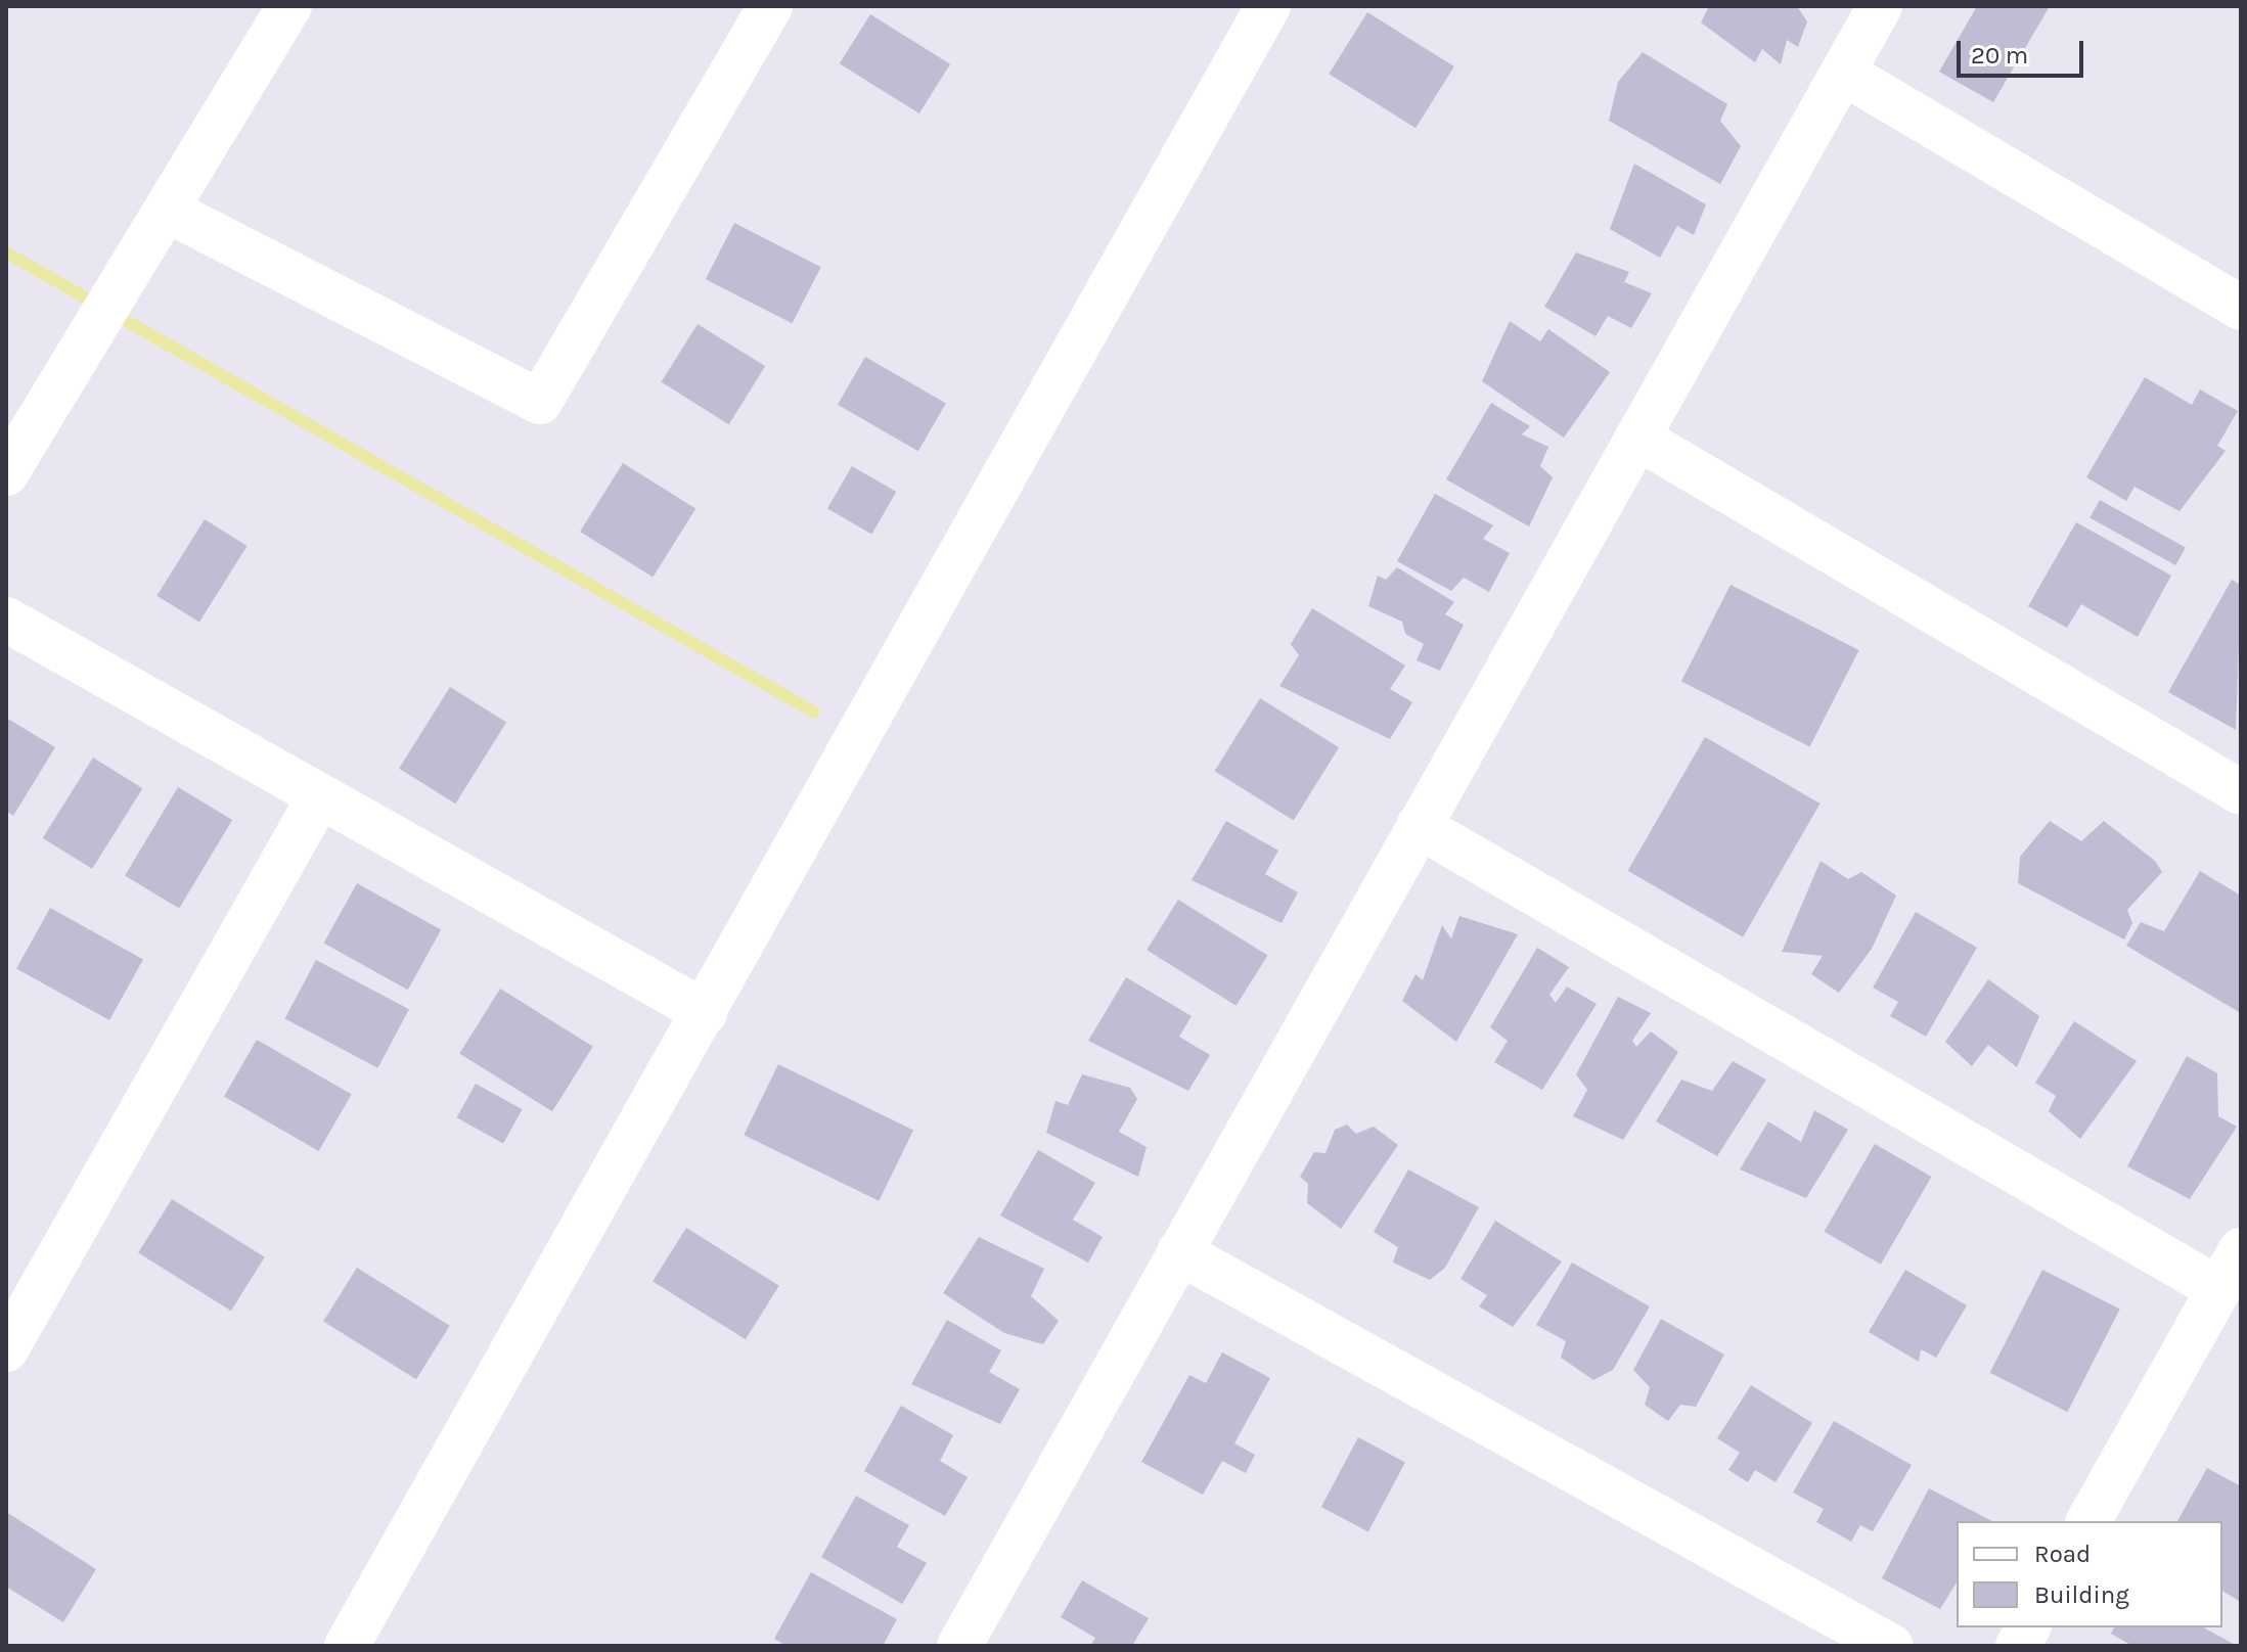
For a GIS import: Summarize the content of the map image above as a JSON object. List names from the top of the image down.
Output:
{
  "legend": ["Road", "Building"],
  "scale_bar": "20 m"
}
